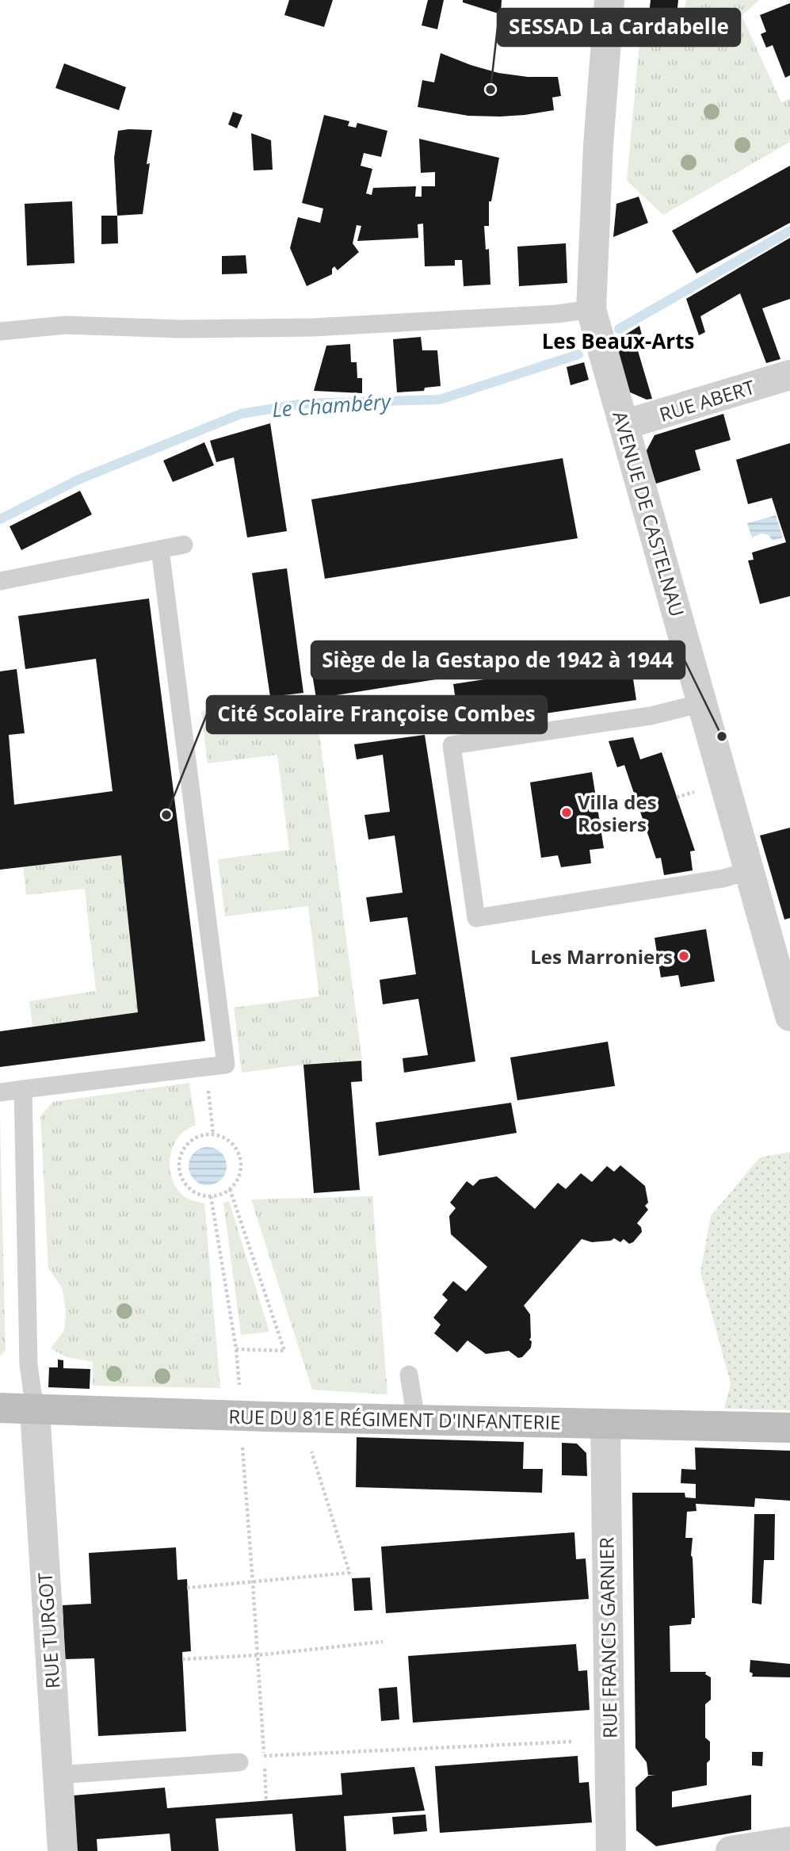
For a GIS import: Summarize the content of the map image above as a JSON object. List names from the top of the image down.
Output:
{
  "streets": {
    "street": [
      "RUE ABERT",
      "AVENUE DE CASTELNAU",
      "RUE DU 81E RÉGIMENT D'INFANTERIE",
      "RUE TURGOT",
      "RUE FRANCIS GARNIER"
    ]
  },
  "crossings": [
    ["RUE ABERT", "AVENUE DE CASTELNAU"],
    ["RUE DU 81E RÉGIMENT D'INFANTERIE", "RUE TURGOT"],
    ["RUE DU 81E RÉGIMENT D'INFANTERIE", "RUE FRANCIS GARNIER"]
  ],
  "districts": ["Les Beaux-Arts"],
  "water": ["Le Chambéry"],
  "places": [
    "SESSAD La Cardabelle",
    "Siège de la Gestapo de 1942 à 1944",
    "Villa des Rosiers",
    "Cité Scolaire Françoise Combes",
    "Les Marroniers"
  ]
}
